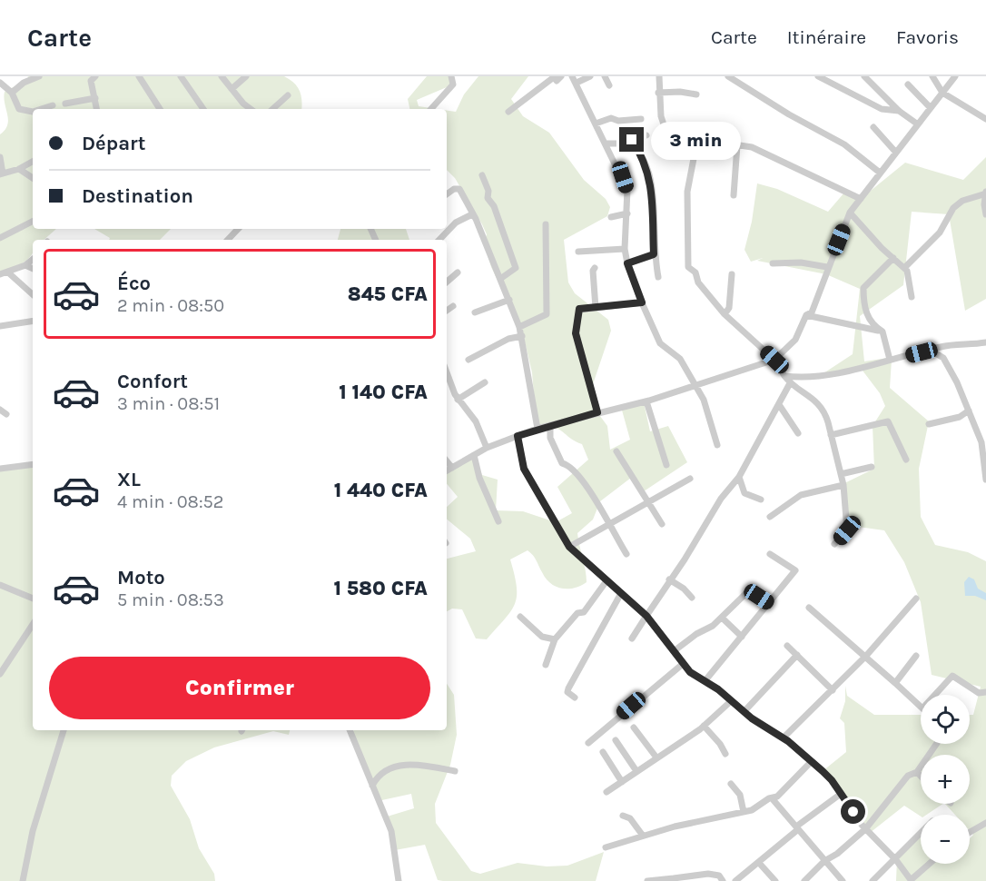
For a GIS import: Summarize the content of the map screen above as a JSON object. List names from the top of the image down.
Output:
{
  "page": {
    "header": "Carte",
    "nav": ["Carte", "Itinéraire", "Favoris"],
    "banner": ["Départ", "Destination"],
    "bubble": "3 min",
    "list": [
      {
        "name": "Éco",
        "note": "2 min · 08:50",
        "value": "845 CFA"
      },
      {
        "name": "Confort",
        "note": "3 min · 08:51",
        "value": "1 140 CFA"
      },
      {
        "name": "XL",
        "note": "4 min · 08:52",
        "value": "1 440 CFA"
      },
      {
        "name": "Moto",
        "note": "5 min · 08:53",
        "value": "1 580 CFA"
      }
    ],
    "buttons": "Confirmer",
    "map_buttons": ["+", "−"]
  }
}
